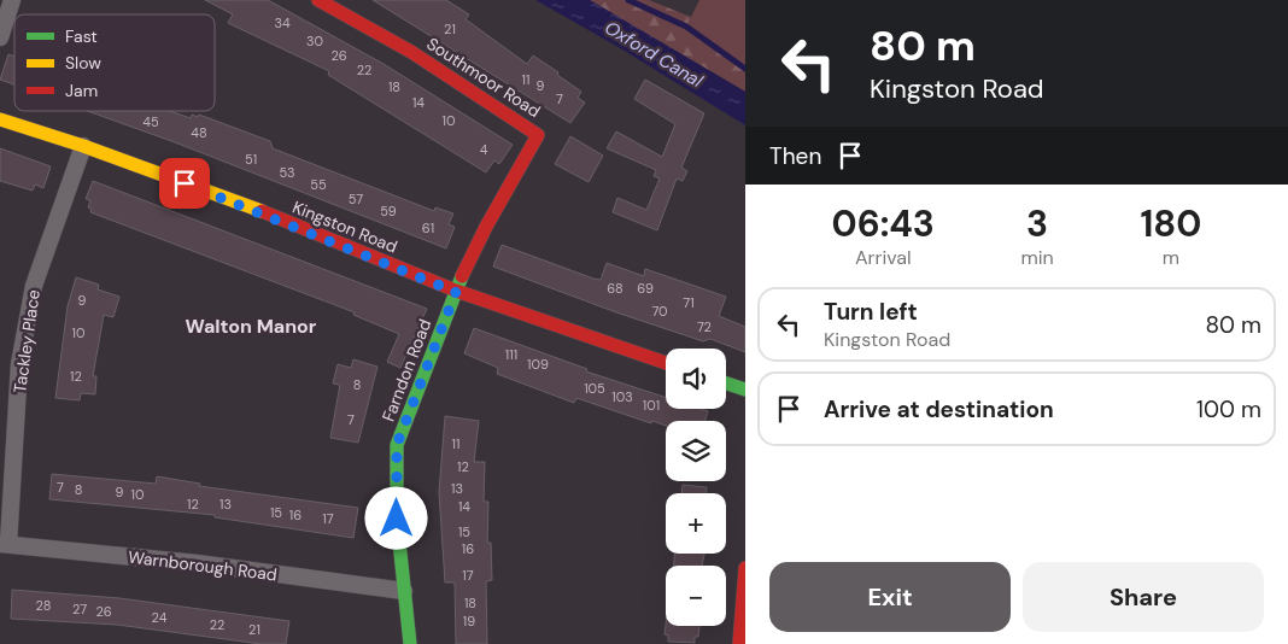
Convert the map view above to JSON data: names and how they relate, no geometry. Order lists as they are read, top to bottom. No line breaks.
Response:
{"streets":{"street":["Southmoor Road","Kingston Road","Tackley Place","Farndon Road","Warnborough Road"]},"crossings":[["Southmoor Road","Kingston Road"],["Southmoor Road","Farndon Road"],["Kingston Road","Tackley Place"],["Kingston Road","Farndon Road"],["Tackley Place","Warnborough Road"],["Farndon Road","Warnborough Road"]],"districts":["Walton Manor"],"water":["Oxford Canal"],"house_numbers":["34","21","30","26","22","11","9","18","7","14","10","45","48","4","51","53","55","57","59","61","68","69","9","71","70","72","10","111","109","12","8","105","103","101","7","11","12","7","13","8","9","10","12","13","14","15","16","17","15","16","17","18","28","27","26","24","19","22","21"],"legend":["Fast","Slow","Jam"],"page":{"turn":["80 m","Kingston Road"],"then":"Then","eta":["06:43","Arrival","3","min","180","m"],"list":[{"name":"Turn left","note":"Kingston Road","value":"80 m"},{"name":"Arrive at destination","value":"100 m"}],"map_buttons":["+","−"],"buttons":["Exit","Share"]}}
